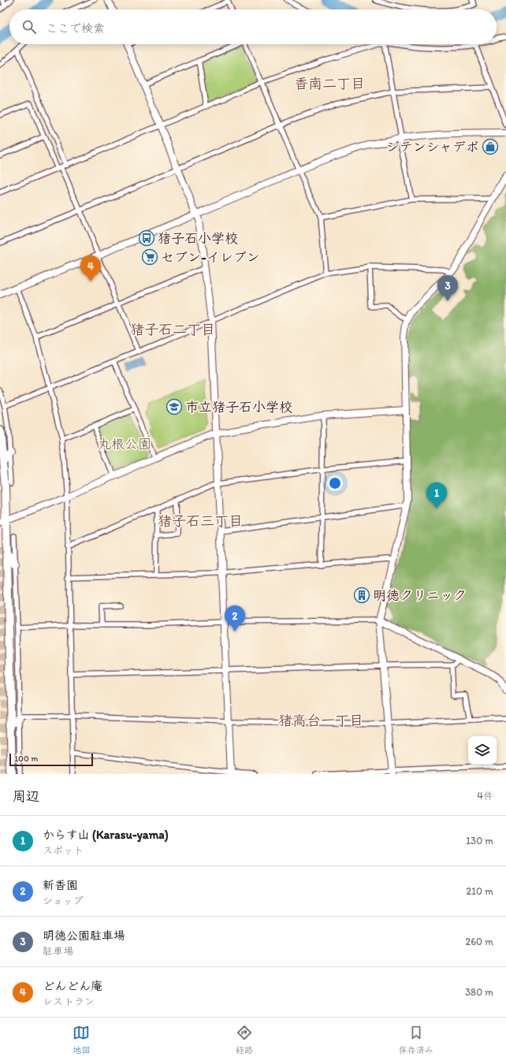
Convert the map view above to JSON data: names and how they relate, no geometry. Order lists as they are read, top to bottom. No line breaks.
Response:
{"districts":["香南二丁目","猪子石二丁目","猪子石三丁目","猪高台一丁目"],"parks":["丸根公園"],"places":{"shop":["ジテンシャデポ"],"bus stop":["猪子石小学校"],"supermarket":["セブン-イレブン"],"school or university":["市立猪子石小学校"],"building":["明徳クリニック"]},"scale_bar":"100 m","page":{"search":"ここで検索","pins":["4","3","1","2"],"scale":"100 m","heading":["周辺","4件"],"list":[{"mark":"1","name":"からす山 (Karasu-yama)","note":"スポット","value":"130 m"},{"mark":"2","name":"新香園","note":"ショップ","value":"210 m"},{"mark":"3","name":"明徳公園駐車場","note":"駐車場","value":"260 m"},{"mark":"4","name":"どんどん庵","note":"レストラン","value":"380 m"}],"nav":["地図","経路","保存済み"]}}
